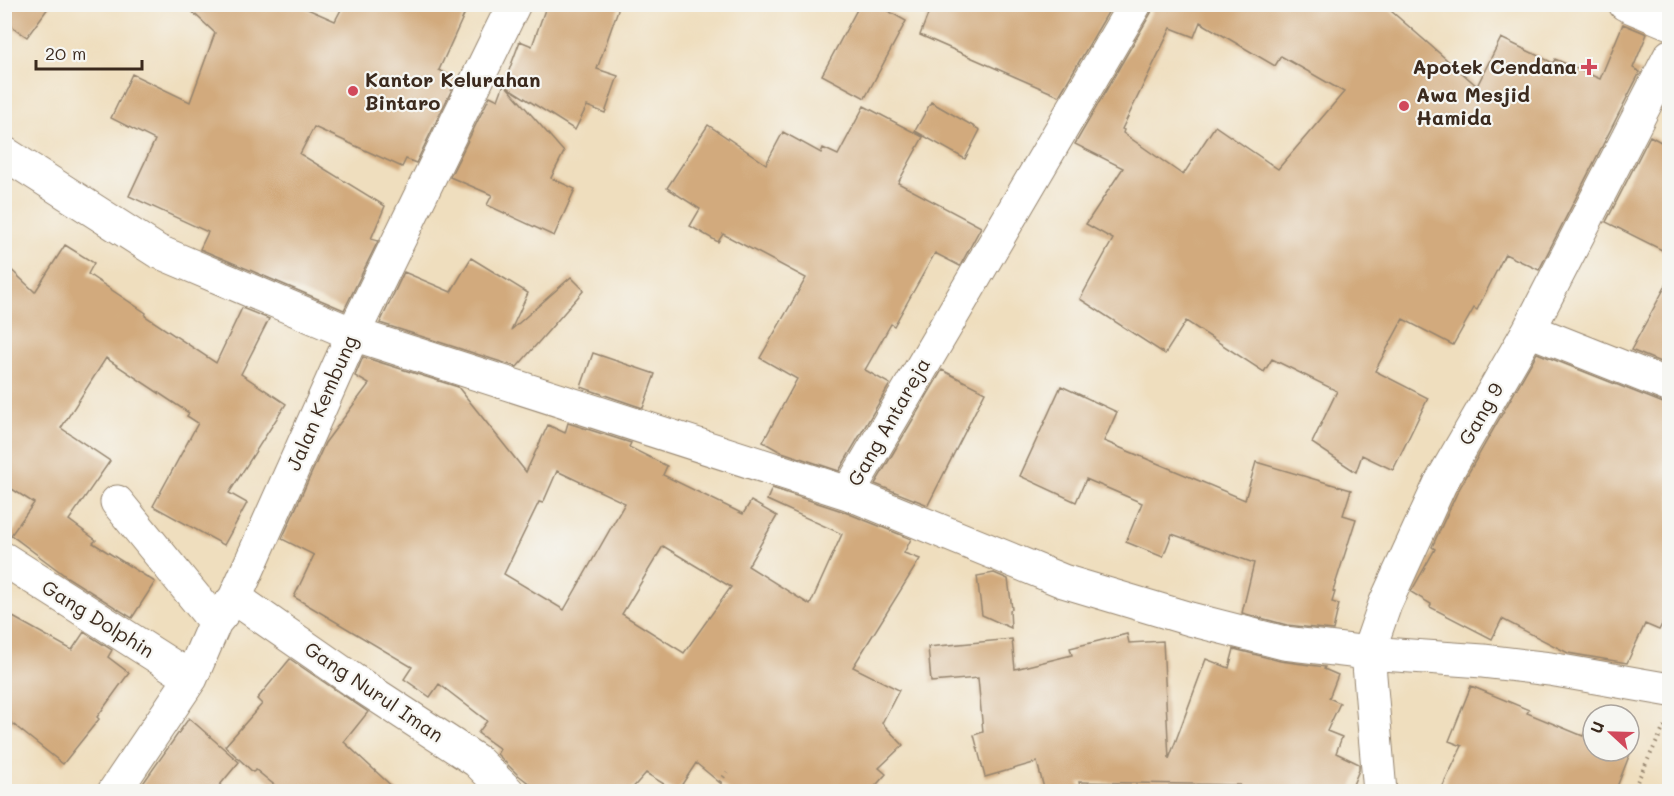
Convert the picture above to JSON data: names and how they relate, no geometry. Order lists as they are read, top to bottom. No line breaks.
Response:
{"streets":{"main road":["Jalan Kembung","Gang 9","Gang Antareja","Gang Dolphin","Gang Nurul Iman"]},"crossings":[["Jalan Kembung","Gang Dolphin"],["Jalan Kembung","Gang Nurul Iman"],["Gang 9","Gang Antareja"]],"places":{"health":["Apotek Cendana"],"other":["Kantor Kelurahan Bintaro","Awa Mesjid Hamida"]},"scale_bar":"20 m","north":"left"}
